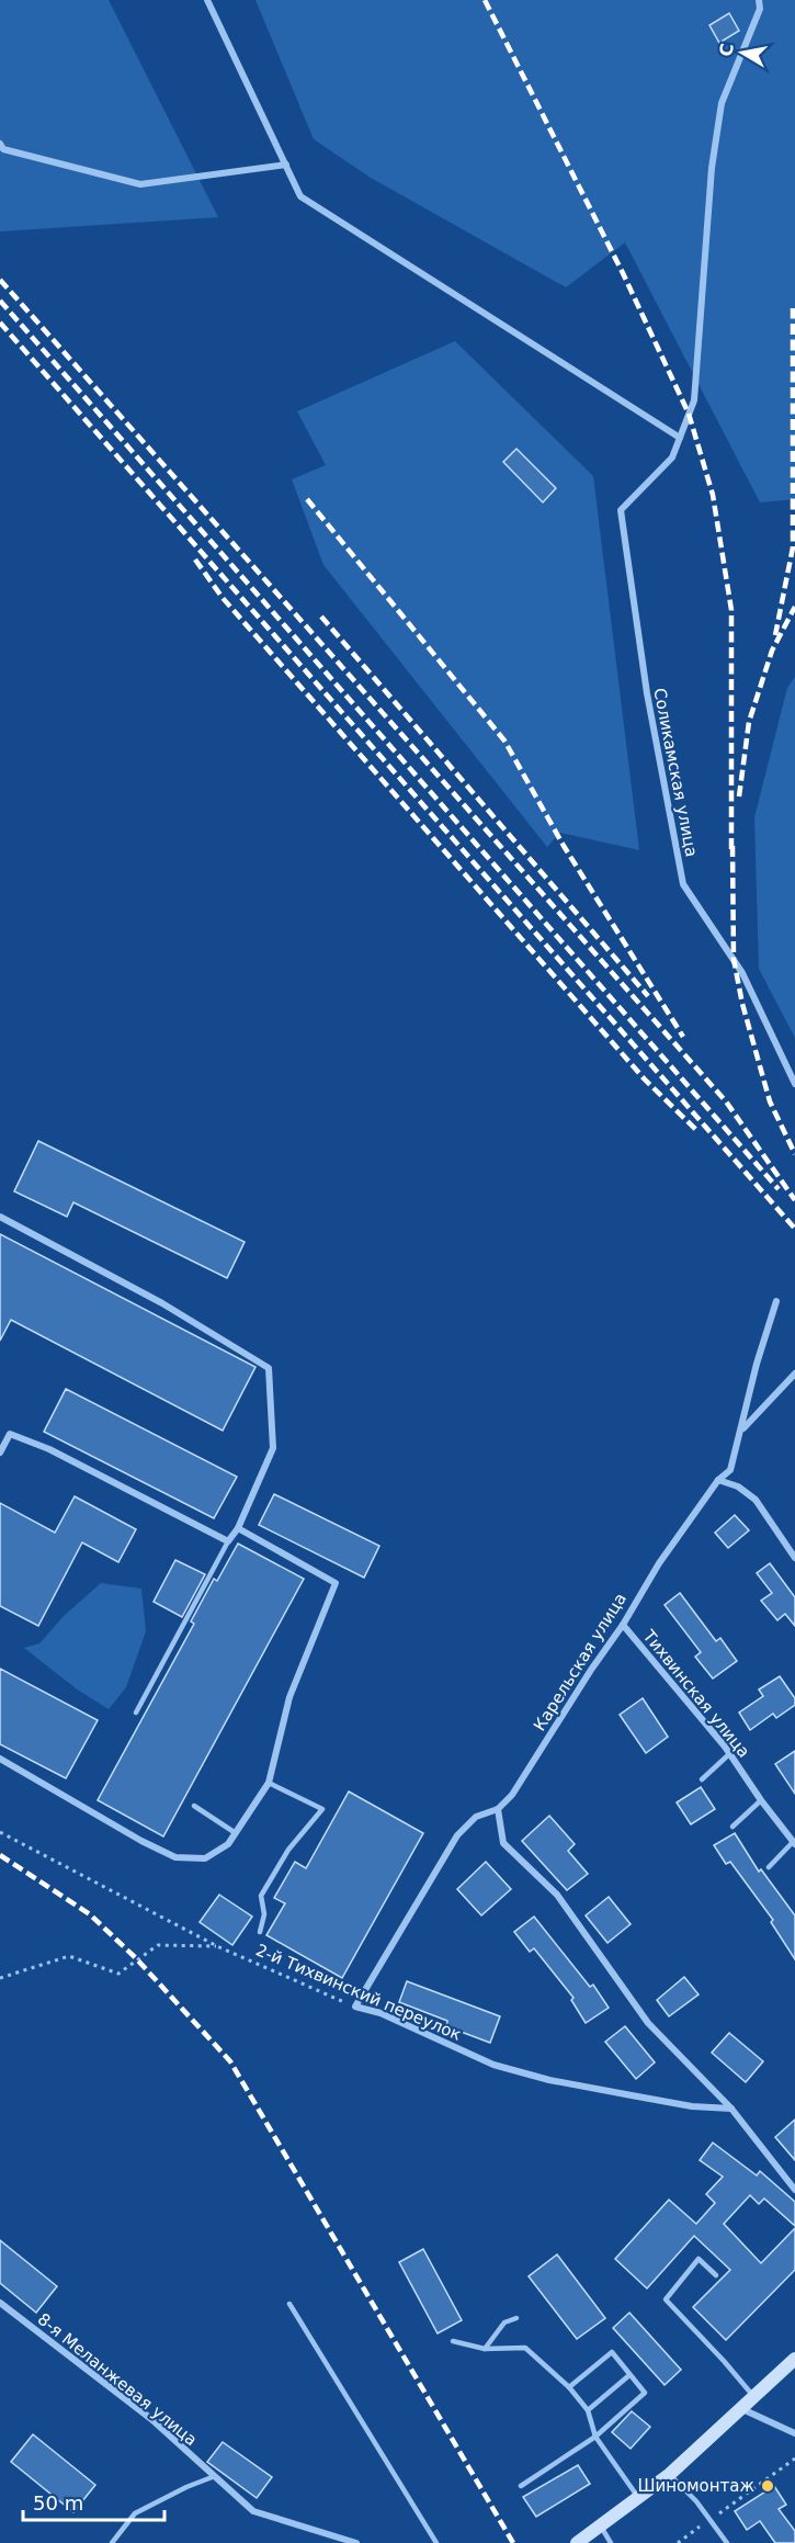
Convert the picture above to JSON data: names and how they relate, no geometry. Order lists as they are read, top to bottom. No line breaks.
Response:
{"streets":{"street":["Соликамская улица","Карельская улица","Тихвинская улица","2-й Тихвинский переулок","8-я Меланжевая улица"]},"crossings":[["Карельская улица","Тихвинская улица"],["Карельская улица","2-й Тихвинский переулок"]],"places":["Шиномонтаж"],"scale_bar":"50 m","north":"left"}
